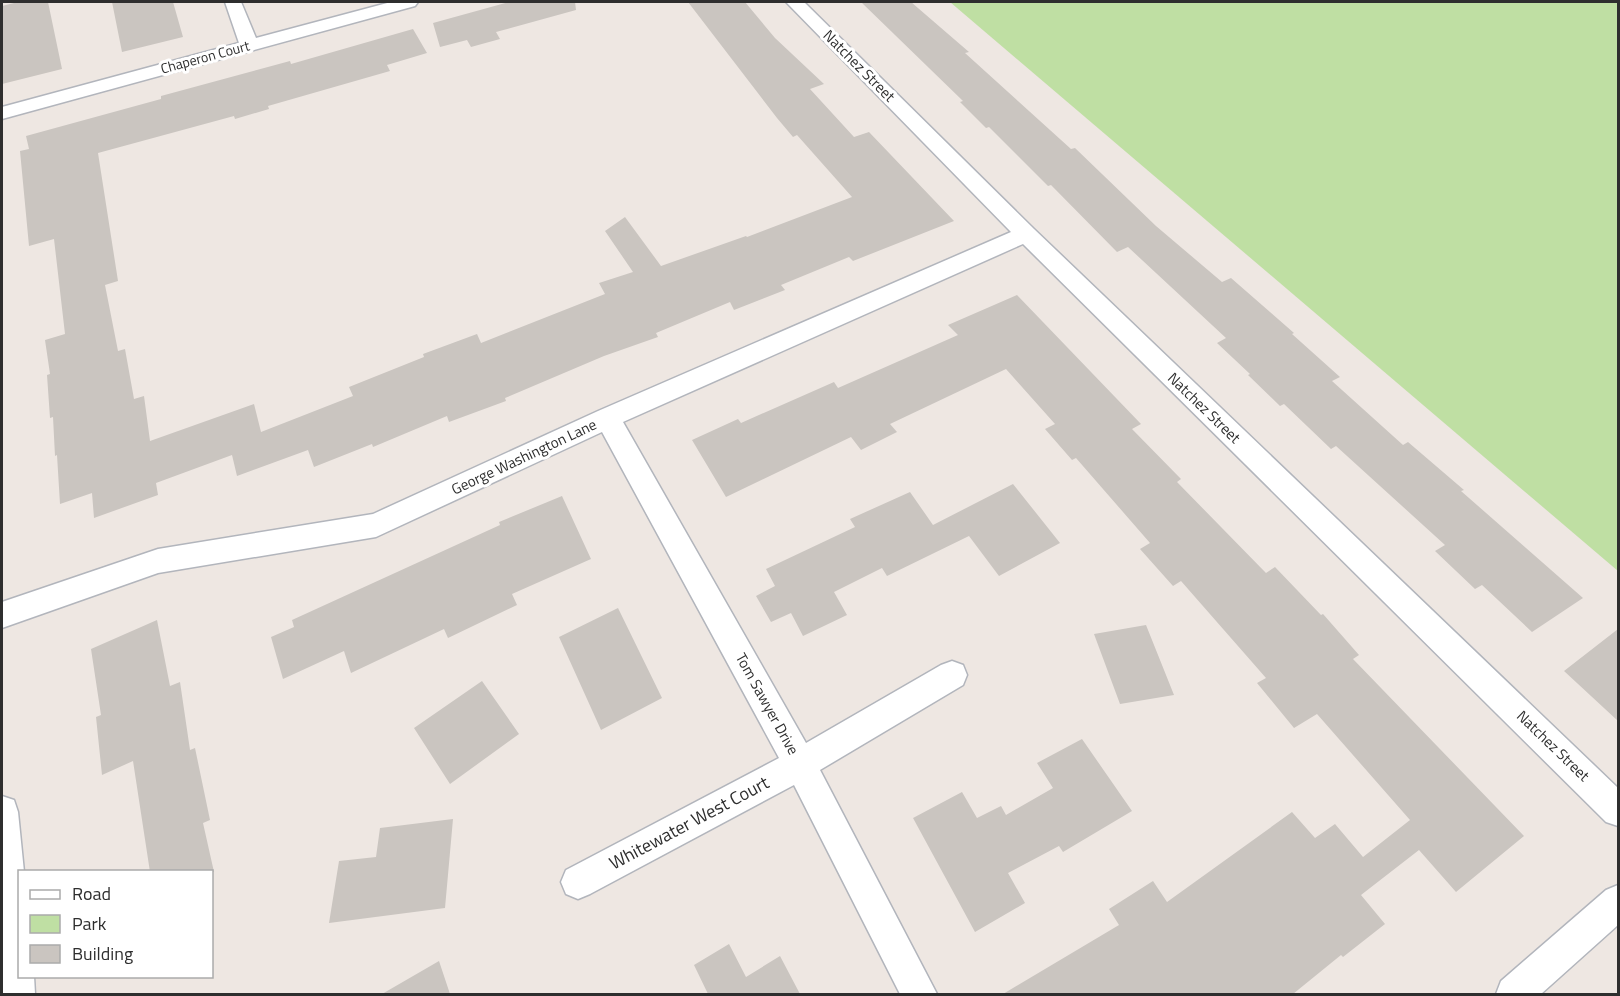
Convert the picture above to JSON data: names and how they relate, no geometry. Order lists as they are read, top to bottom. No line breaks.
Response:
{"streets":{"street":["Chaperon Court","Natchez Street","George Washington Lane","Tom Sawyer Drive","Whitewater West Court"]},"crossings":[["Natchez Street","George Washington Lane"],["George Washington Lane","Tom Sawyer Drive"],["Tom Sawyer Drive","Whitewater West Court"]],"legend":["Road","Park","Building"]}
